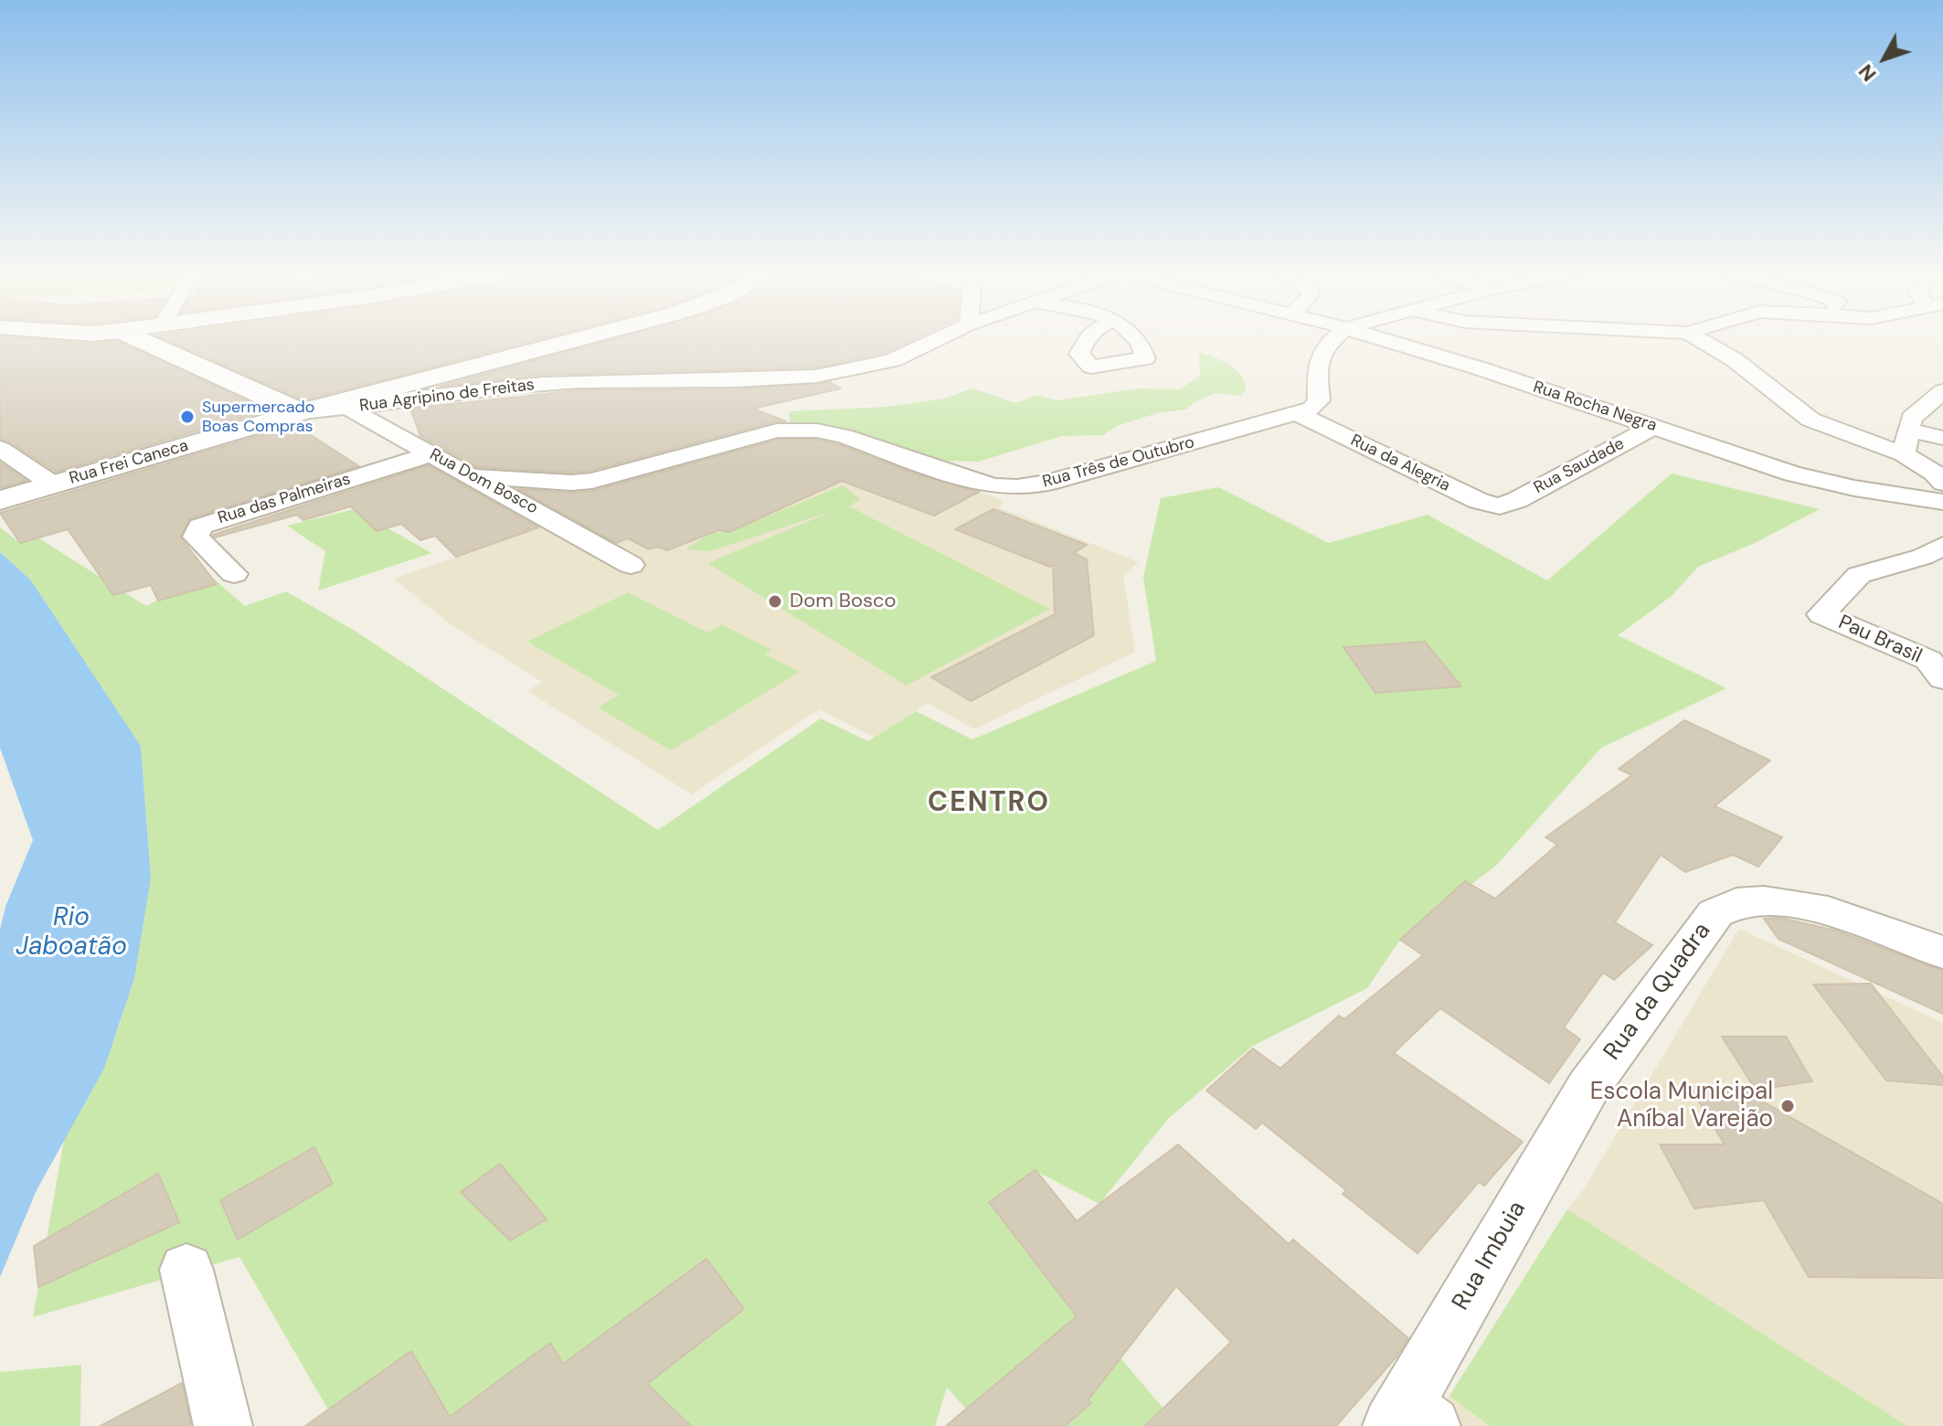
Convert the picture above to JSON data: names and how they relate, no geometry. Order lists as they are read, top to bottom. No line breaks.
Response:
{"streets":{"street":["Rua Agripino de Freitas","Rua Rocha Negra","Rua Frei Caneca","Rua Três de Outubro","Rua da Alegria","Rua Saudade","Rua Dom Bosco","Rua das Palmeiras","Pau Brasil","Rua da Quadra","Rua Imbuia"]},"crossings":[["Rua Agripino de Freitas","Rua Frei Caneca"],["Rua Agripino de Freitas","Rua Dom Bosco"],["Rua Rocha Negra","Rua Saudade"],["Rua Frei Caneca","Rua Dom Bosco"],["Rua Três de Outubro","Rua da Alegria"],["Rua Três de Outubro","Rua Dom Bosco"],["Rua da Alegria","Rua Saudade"],["Rua Dom Bosco","Rua das Palmeiras"],["Rua da Quadra","Rua Imbuia"]],"districts":["CENTRO"],"water":["Rio Jaboatão"],"places":["Supermercado Boas Compras","Dom Bosco","Escola Municipal Aníbal Varejão"],"north":"bottom left"}
